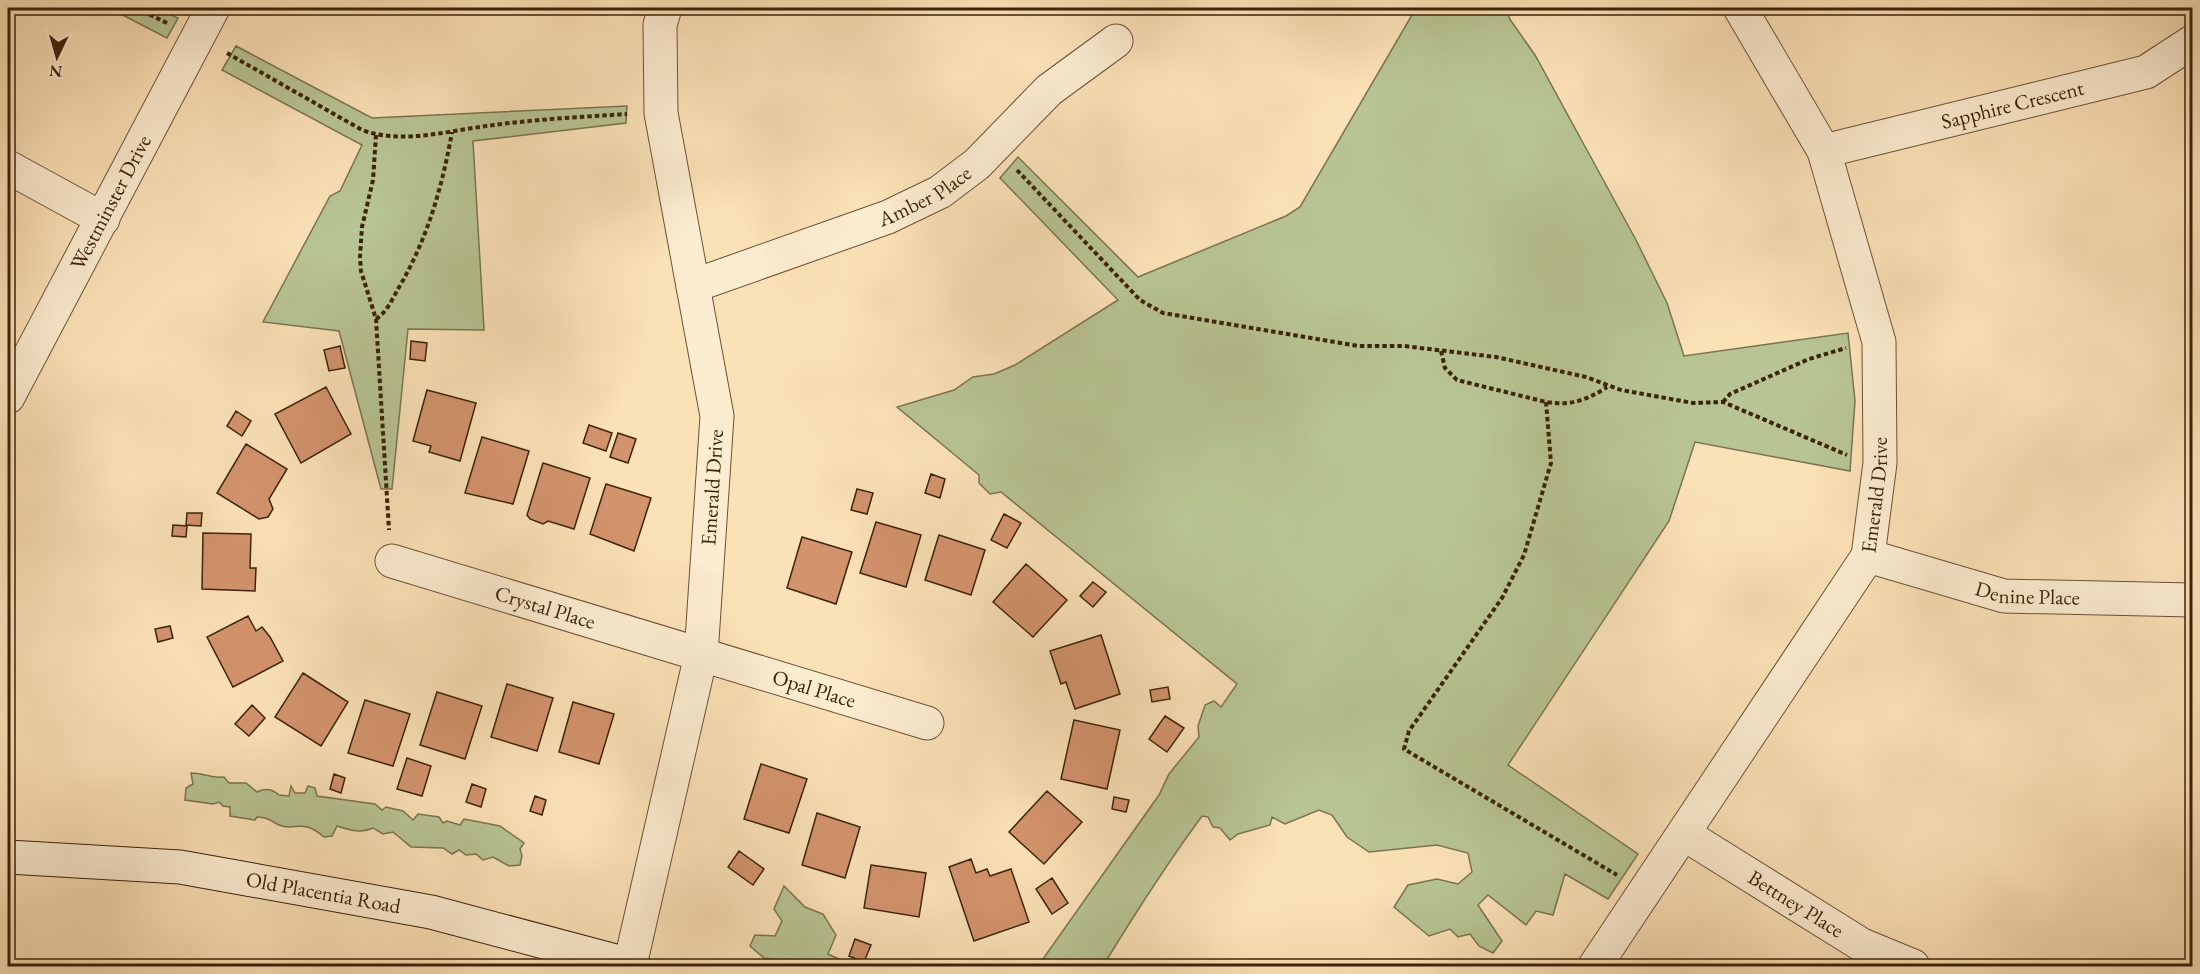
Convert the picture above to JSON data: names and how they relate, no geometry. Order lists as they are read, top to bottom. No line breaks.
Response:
{"streets":{"street":["Sapphire Crescent","Amber Place","Westminster Drive","Emerald Drive","Denine Place","Crystal Place","Opal Place","Old Placentia Road","Bettney Place"]},"crossings":[["Sapphire Crescent","Emerald Drive"],["Amber Place","Emerald Drive"],["Emerald Drive","Denine Place"],["Emerald Drive","Crystal Place"],["Emerald Drive","Opal Place"],["Emerald Drive","Old Placentia Road"],["Emerald Drive","Bettney Place"],["Crystal Place","Opal Place"]],"north":"bottom"}
